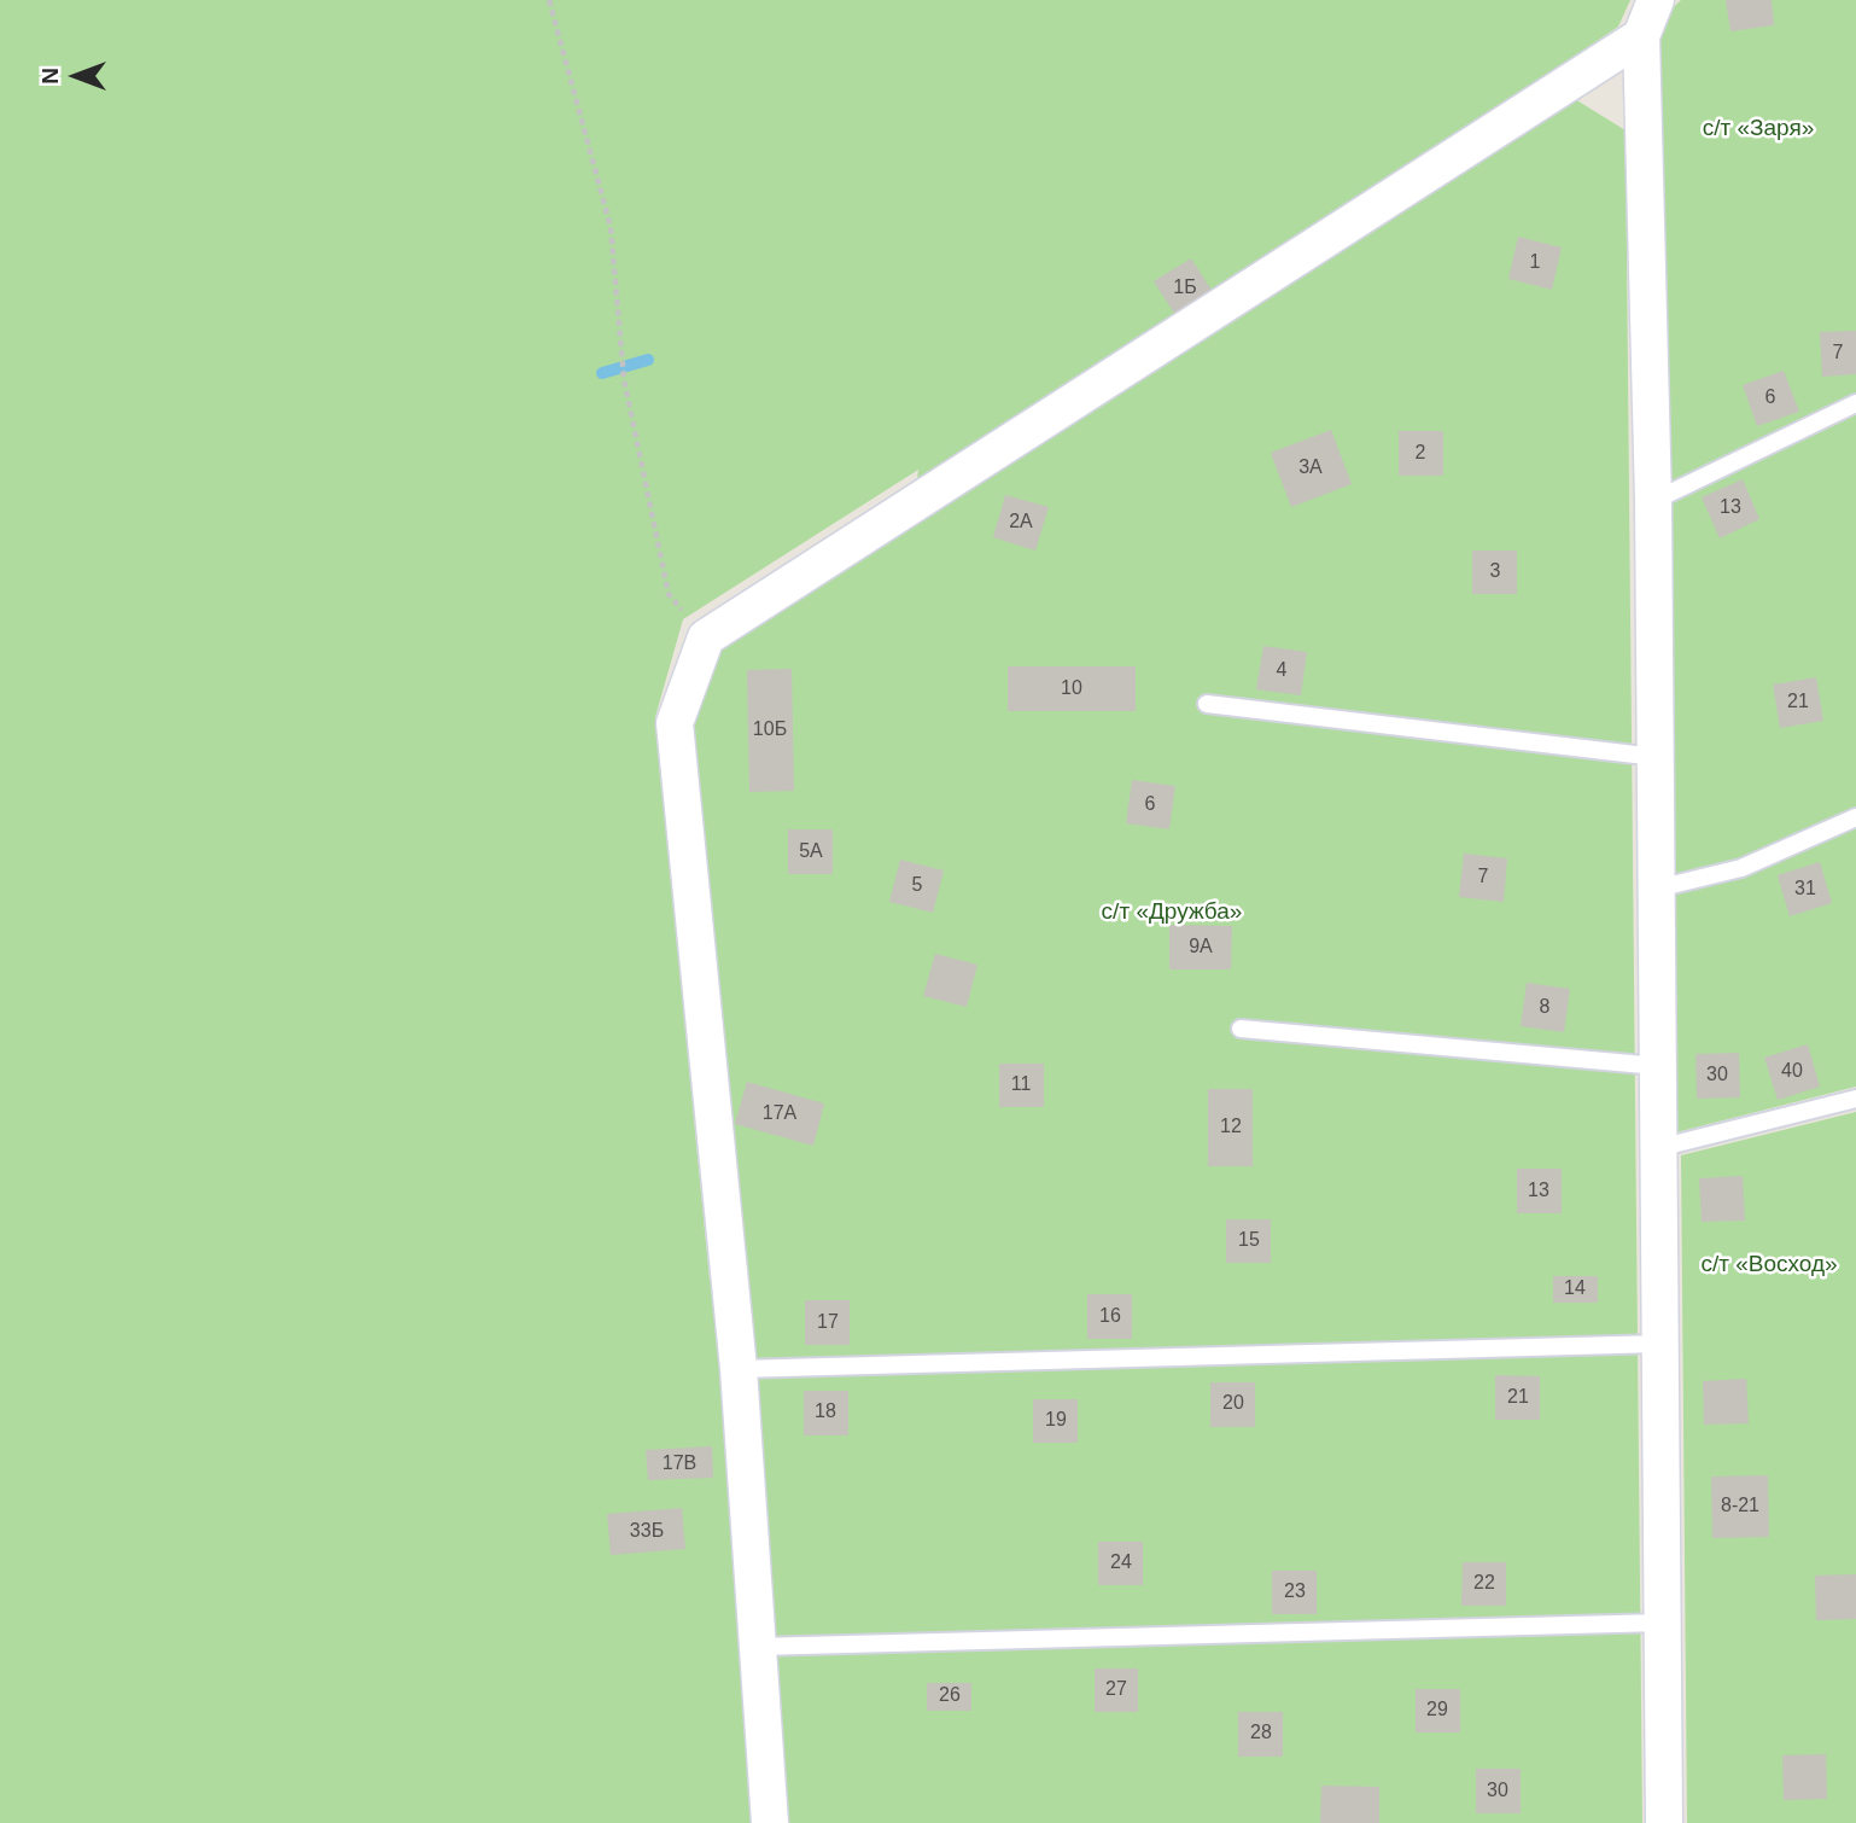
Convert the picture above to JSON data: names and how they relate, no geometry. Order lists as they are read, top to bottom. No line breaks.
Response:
{"parks":["с/т «Заря»","с/т «Дружба»","с/т «Восход»"],"house_numbers":["1","1Б","7","6","2","3А","13","2А","3","4","10","21","10Б","6","5А","7","5","31","9А","8","40","30","11","17А","12","13","15","14","16","17","21","20","18","19","17В","8-21","33Б","24","22","23","27","26","29","28","30"],"north":"left"}
